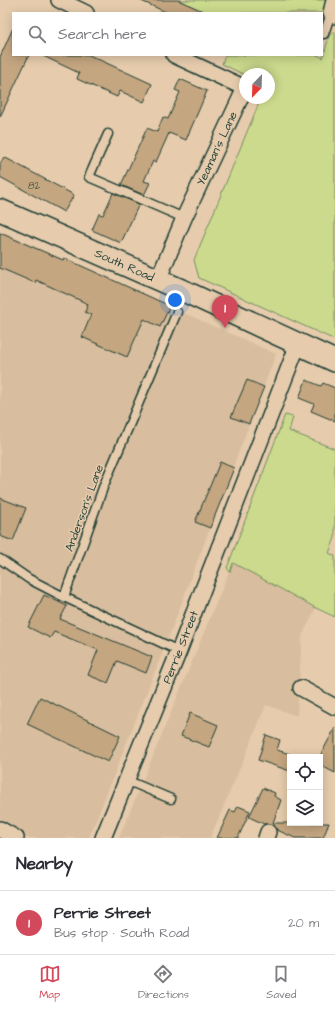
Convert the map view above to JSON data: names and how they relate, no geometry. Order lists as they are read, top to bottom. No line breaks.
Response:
{"streets":{"street":["Yeaman's Lane","South Road","Perrie Street"],"lane":["Anderson's Lane"]},"crossings":[["Yeaman's Lane","South Road"],["South Road","Perrie Street"]],"house_numbers":["82"],"north":"bottom left","page":{"search":"Search here","pins":"1","heading":"Nearby","list":[{"mark":"1","name":"Perrie Street","note":"Bus stop · South Road","value":"20 m"}],"nav":["Map","Directions","Saved"]}}
